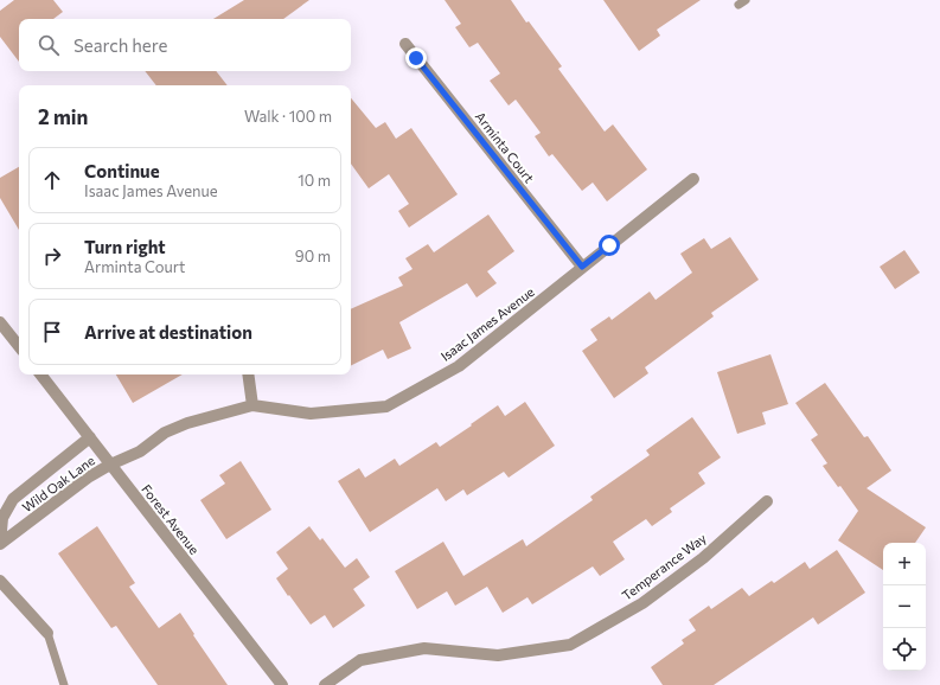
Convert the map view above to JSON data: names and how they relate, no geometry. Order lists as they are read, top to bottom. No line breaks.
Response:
{"streets":{"street":["Arminta Court","Isaac James Avenue","Wild Oak Lane","Forest Avenue","Temperance Way"]},"crossings":[["Arminta Court","Isaac James Avenue"],["Isaac James Avenue","Wild Oak Lane"],["Isaac James Avenue","Forest Avenue"],["Wild Oak Lane","Forest Avenue"]],"page":{"search":"Search here","heading":["2 min","Walk · 100 m"],"list":[["Continue","Isaac James Avenue","10 m"],["Turn right","Arminta Court","90 m"],"Arrive at destination"],"map_buttons":["+","−"]}}
